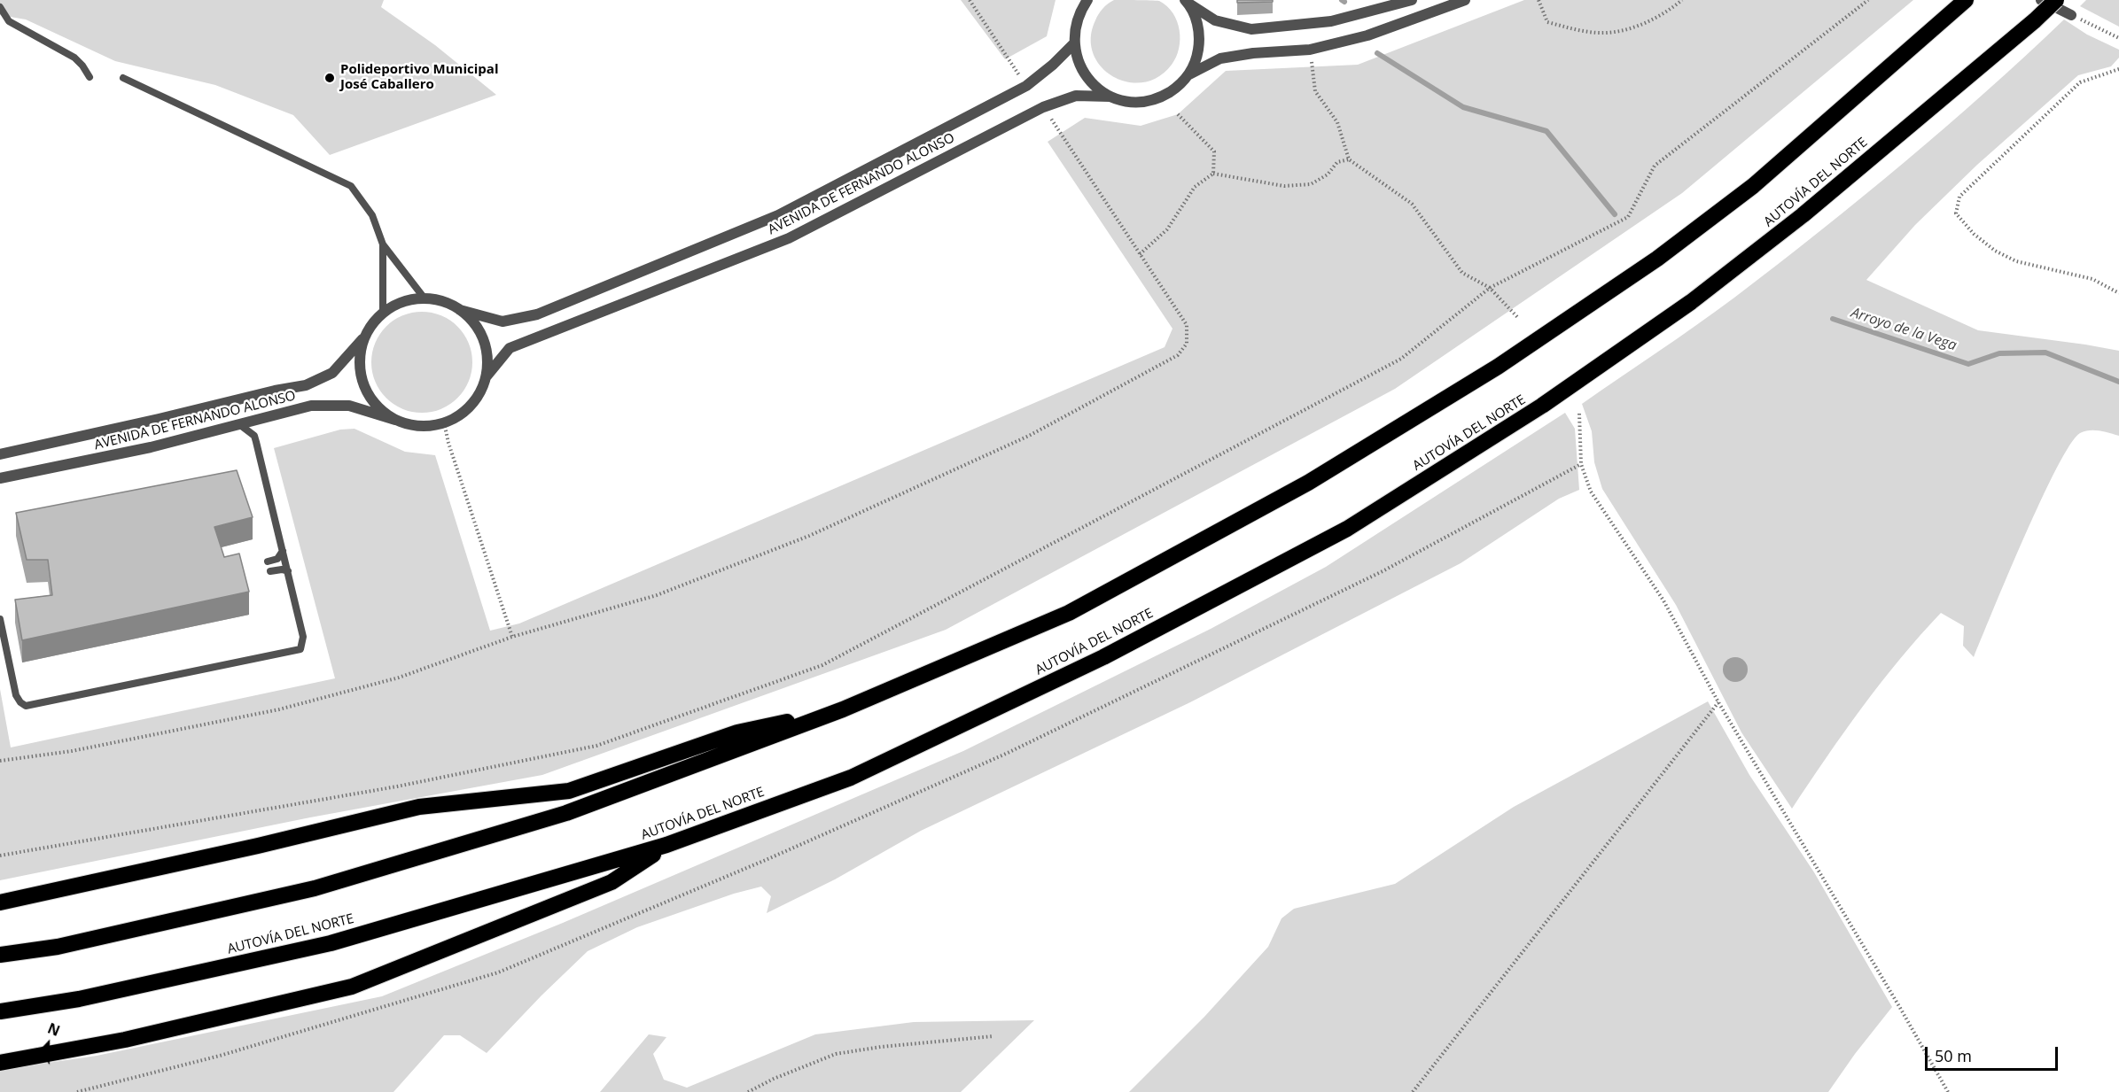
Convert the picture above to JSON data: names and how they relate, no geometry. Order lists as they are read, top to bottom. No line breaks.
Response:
{"streets":{"highway":["AUTOVÍA DEL NORTE"],"street":["AVENIDA DE FERNANDO ALONSO"]},"water":["Arroyo de la Vega"],"places":["Polideportivo Municipal José Caballero"],"scale_bar":"50 m","north":"top"}
